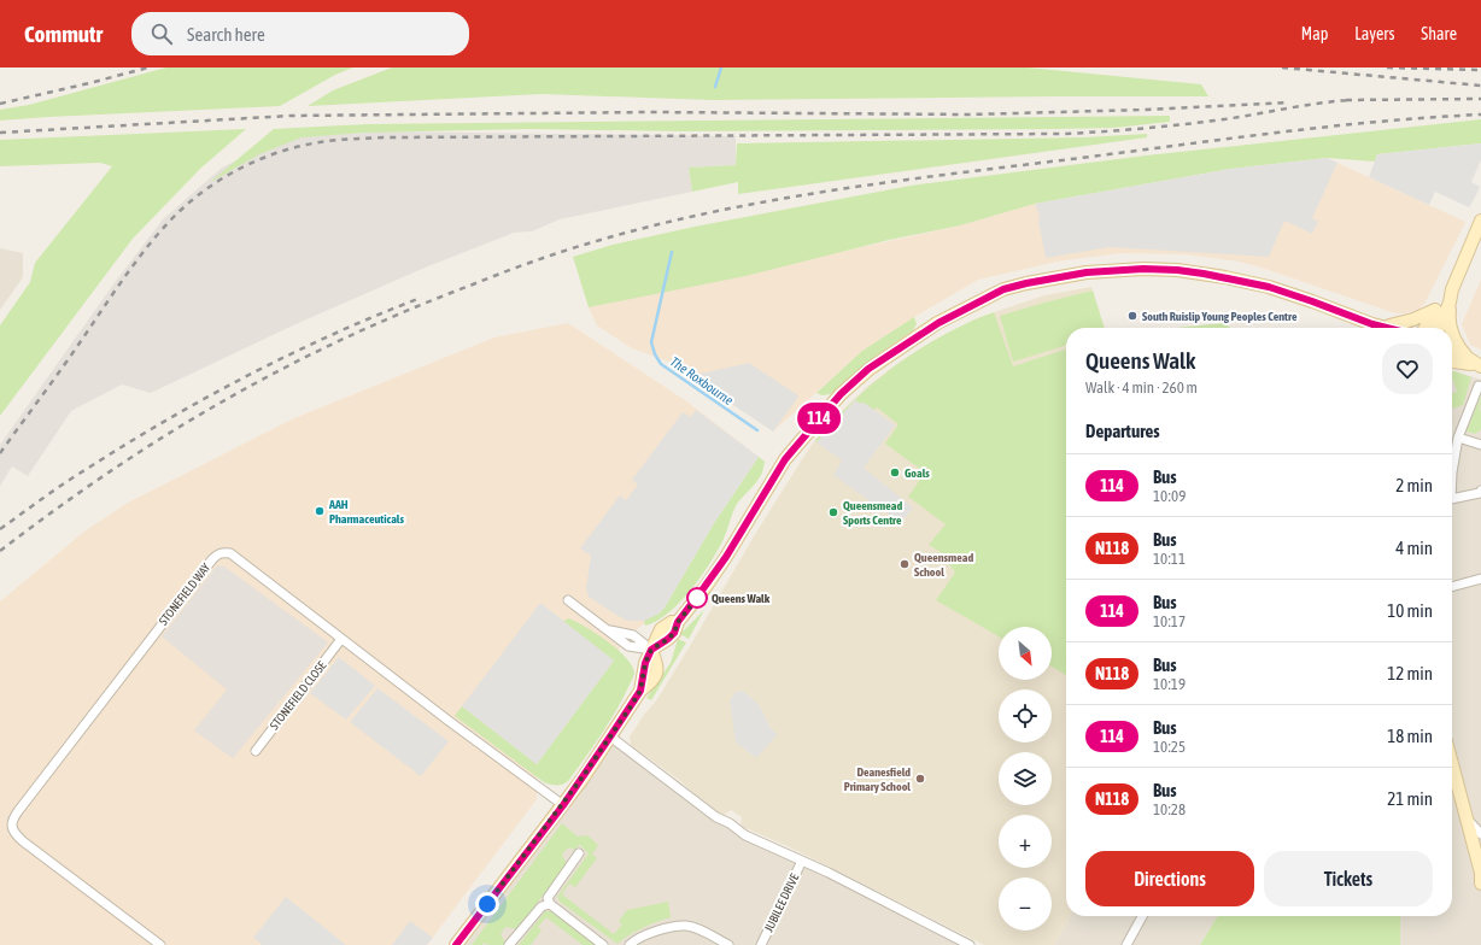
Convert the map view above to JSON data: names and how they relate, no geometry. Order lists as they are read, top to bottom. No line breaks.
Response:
{"streets":{"street":["STONEFIELD WAY","STONEFIELD CLOSE","JUBILEE DRIVE"]},"crossings":[["STONEFIELD WAY","STONEFIELD CLOSE"]],"water":["The Roxbourne"],"places":["South Ruislip Young Peoples Centre","Goals","AAH Pharmaceuticals","Queensmead Sports Centre","Queensmead School","Queens Walk","Deanesfield Primary School"],"lines":["bus line 114"],"north":"bottom right","page":{"header":"Commutr","search":"Search here","nav":["Map","Layers","Share"],"on_map":"114","heading":[["Queens Walk","Walk · 4 min · 260 m"],"Departures"],"list":[{"mark":"114","name":"Bus","note":"10:09","value":"2 min"},{"mark":"N118","name":"Bus","note":"10:11","value":"4 min"},{"mark":"114","name":"Bus","note":"10:17","value":"10 min"},{"mark":"N118","name":"Bus","note":"10:19","value":"12 min"},{"mark":"114","name":"Bus","note":"10:25","value":"18 min"},{"mark":"N118","name":"Bus","note":"10:28","value":"21 min"}],"map_buttons":["+","−"],"buttons":["Directions","Tickets"]}}
